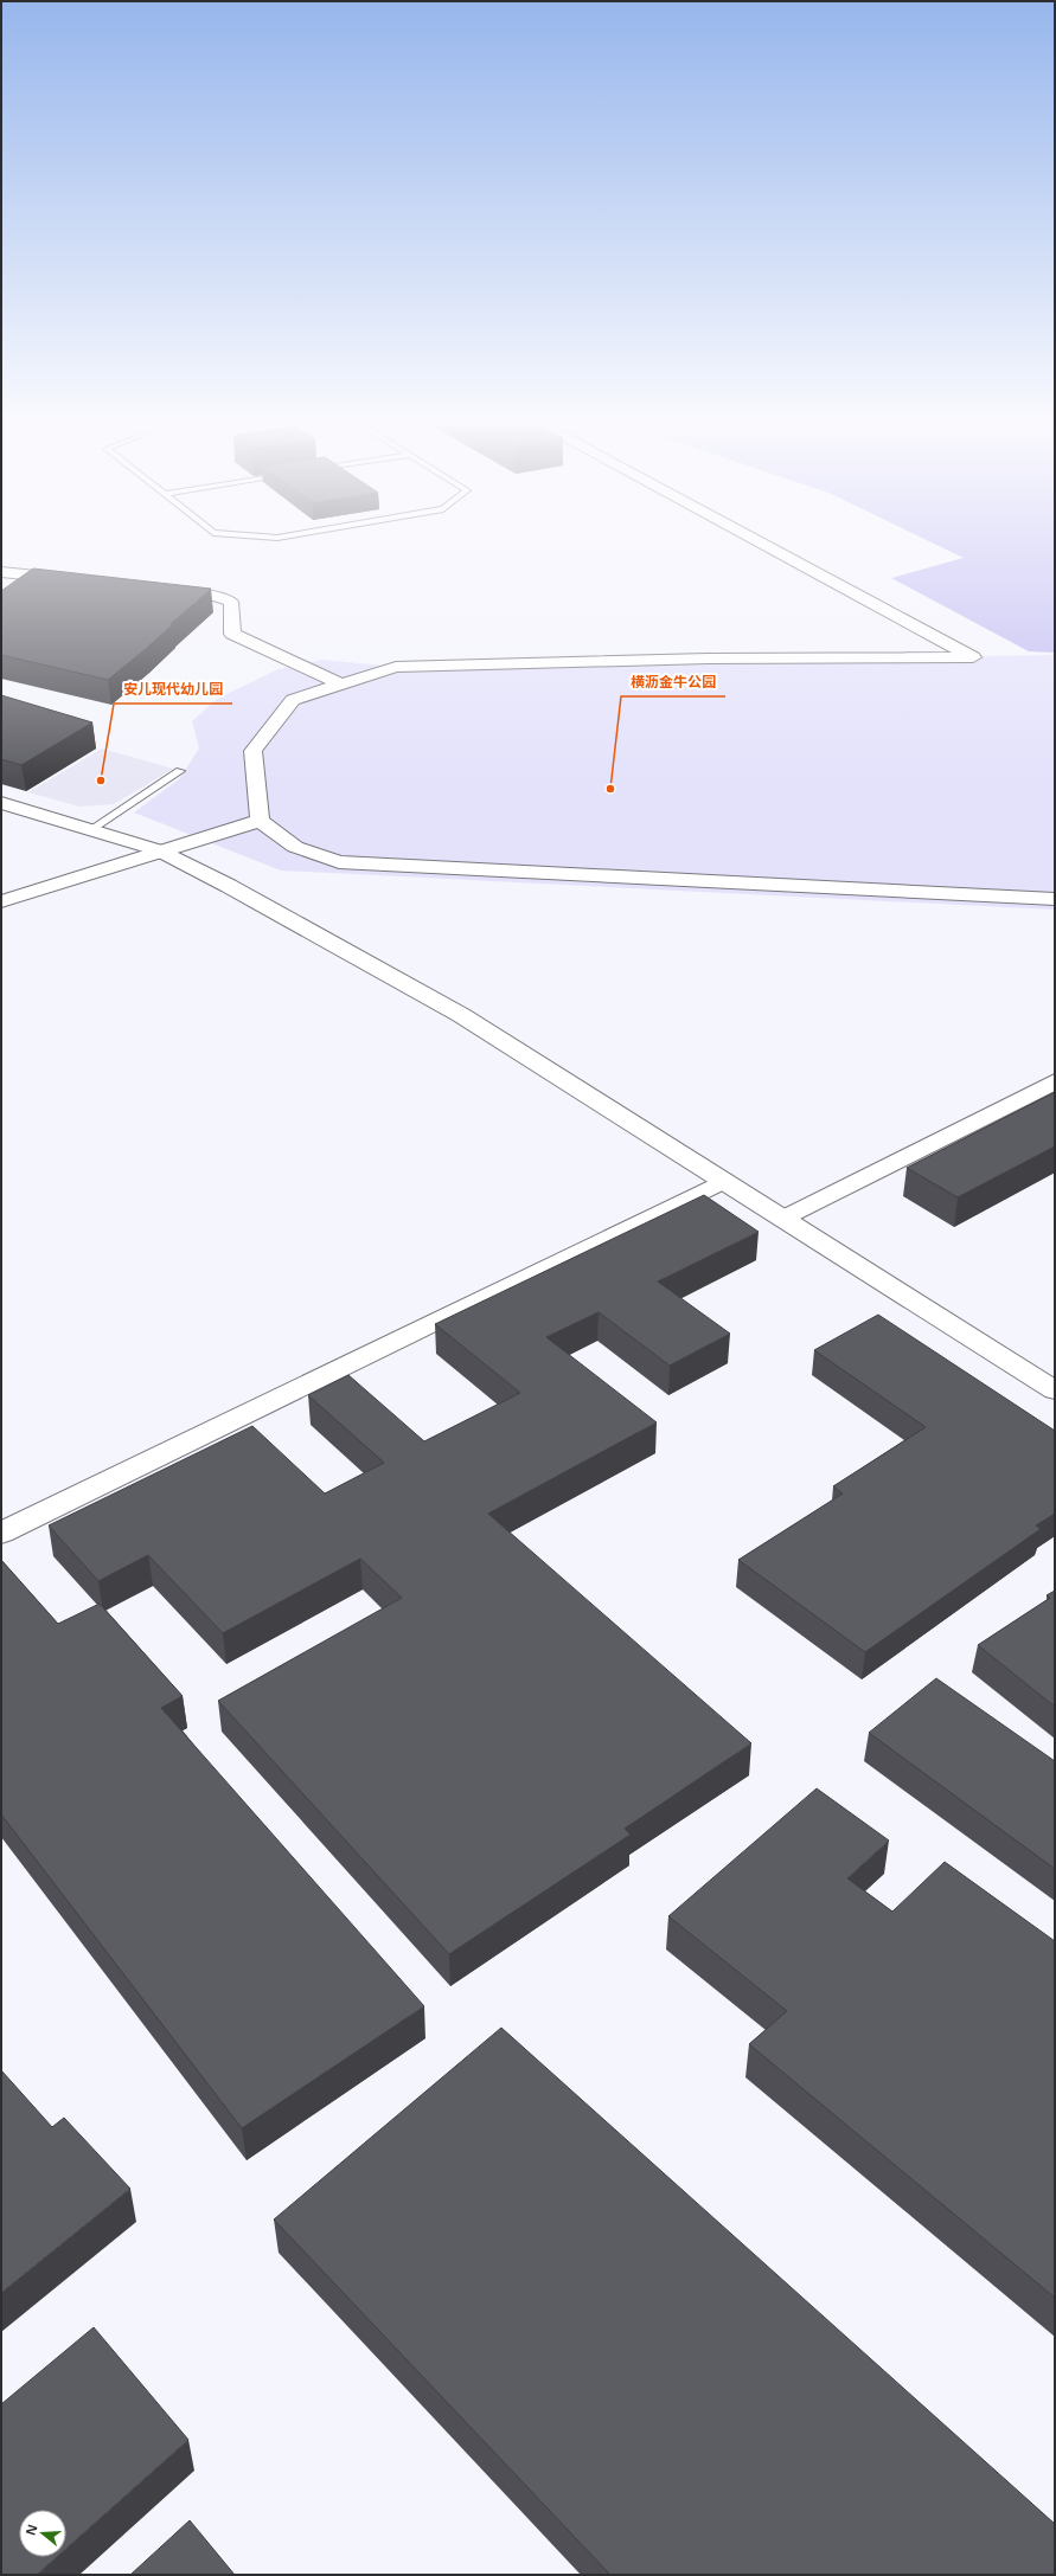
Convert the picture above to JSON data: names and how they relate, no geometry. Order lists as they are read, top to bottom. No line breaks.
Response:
{"places":["安儿现代幼儿园","横沥金牛公园"],"north":"left"}
